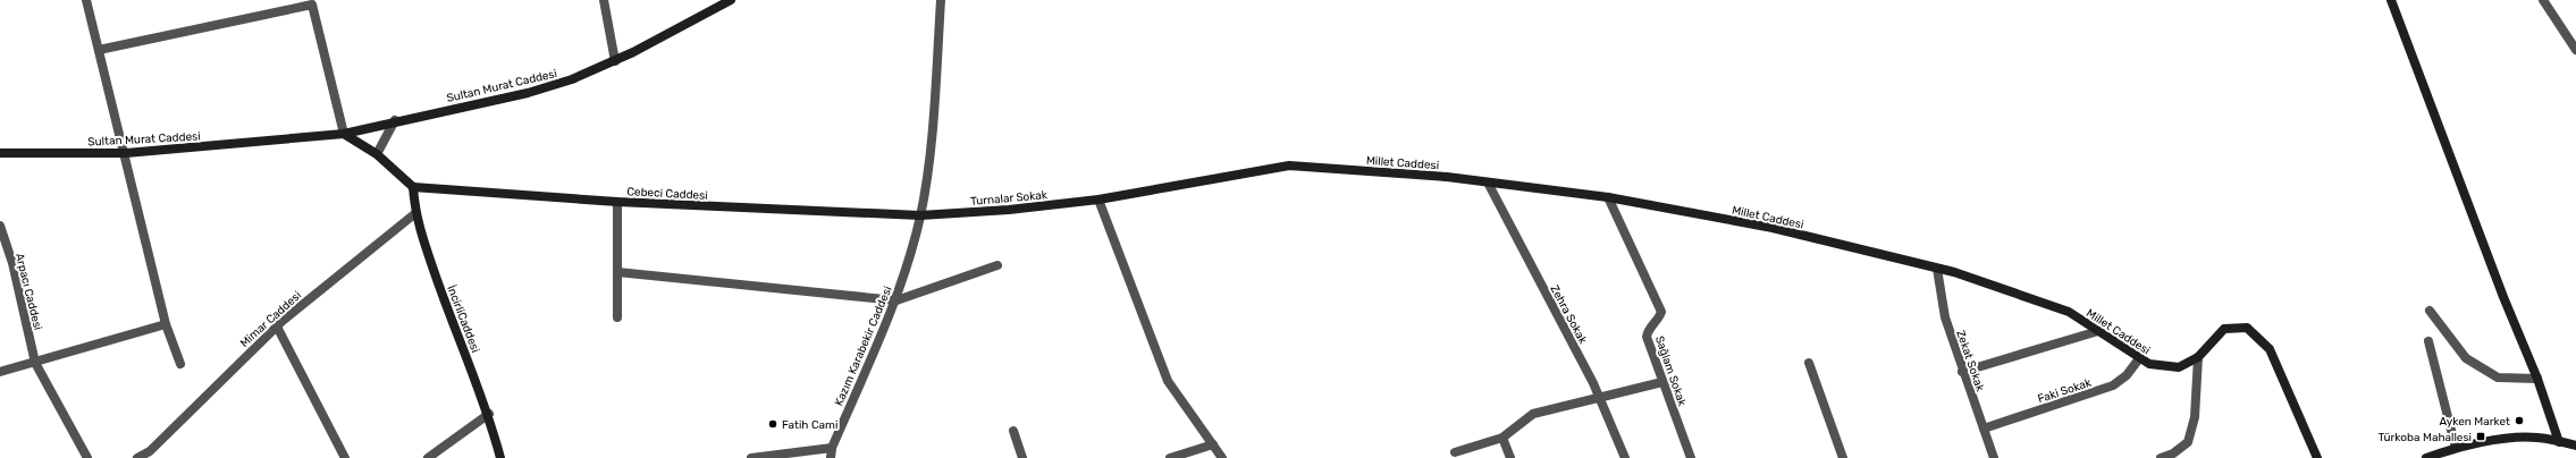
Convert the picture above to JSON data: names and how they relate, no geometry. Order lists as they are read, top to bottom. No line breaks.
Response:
{"streets":{"street":["Sultan Murat Caddesi","Millet Caddesi","Cebeci Caddesi","Turnalar Sokak","Arpacı Caddesi","Zehra Sokak","Mimar Caddesi","İncirliCaddesi","Kazım Karabekir Caddesi","Zekat Sokak","Sağlam Sokak","Faki Sokak"]},"crossings":[["Millet Caddesi","Turnalar Sokak"],["Millet Caddesi","Zehra Sokak"],["Millet Caddesi","Zekat Sokak"],["Millet Caddesi","Sağlam Sokak"],["Millet Caddesi","Faki Sokak"],["Cebeci Caddesi","Turnalar Sokak"],["Cebeci Caddesi","İncirliCaddesi"],["Cebeci Caddesi","Kazım Karabekir Caddesi"],["Turnalar Sokak","Kazım Karabekir Caddesi"],["Mimar Caddesi","İncirliCaddesi"],["Zekat Sokak","Faki Sokak"]],"places":{"other":["Ayken Market","Fatih Cami"],"transit":["Türkoba Mahallesi"]}}
